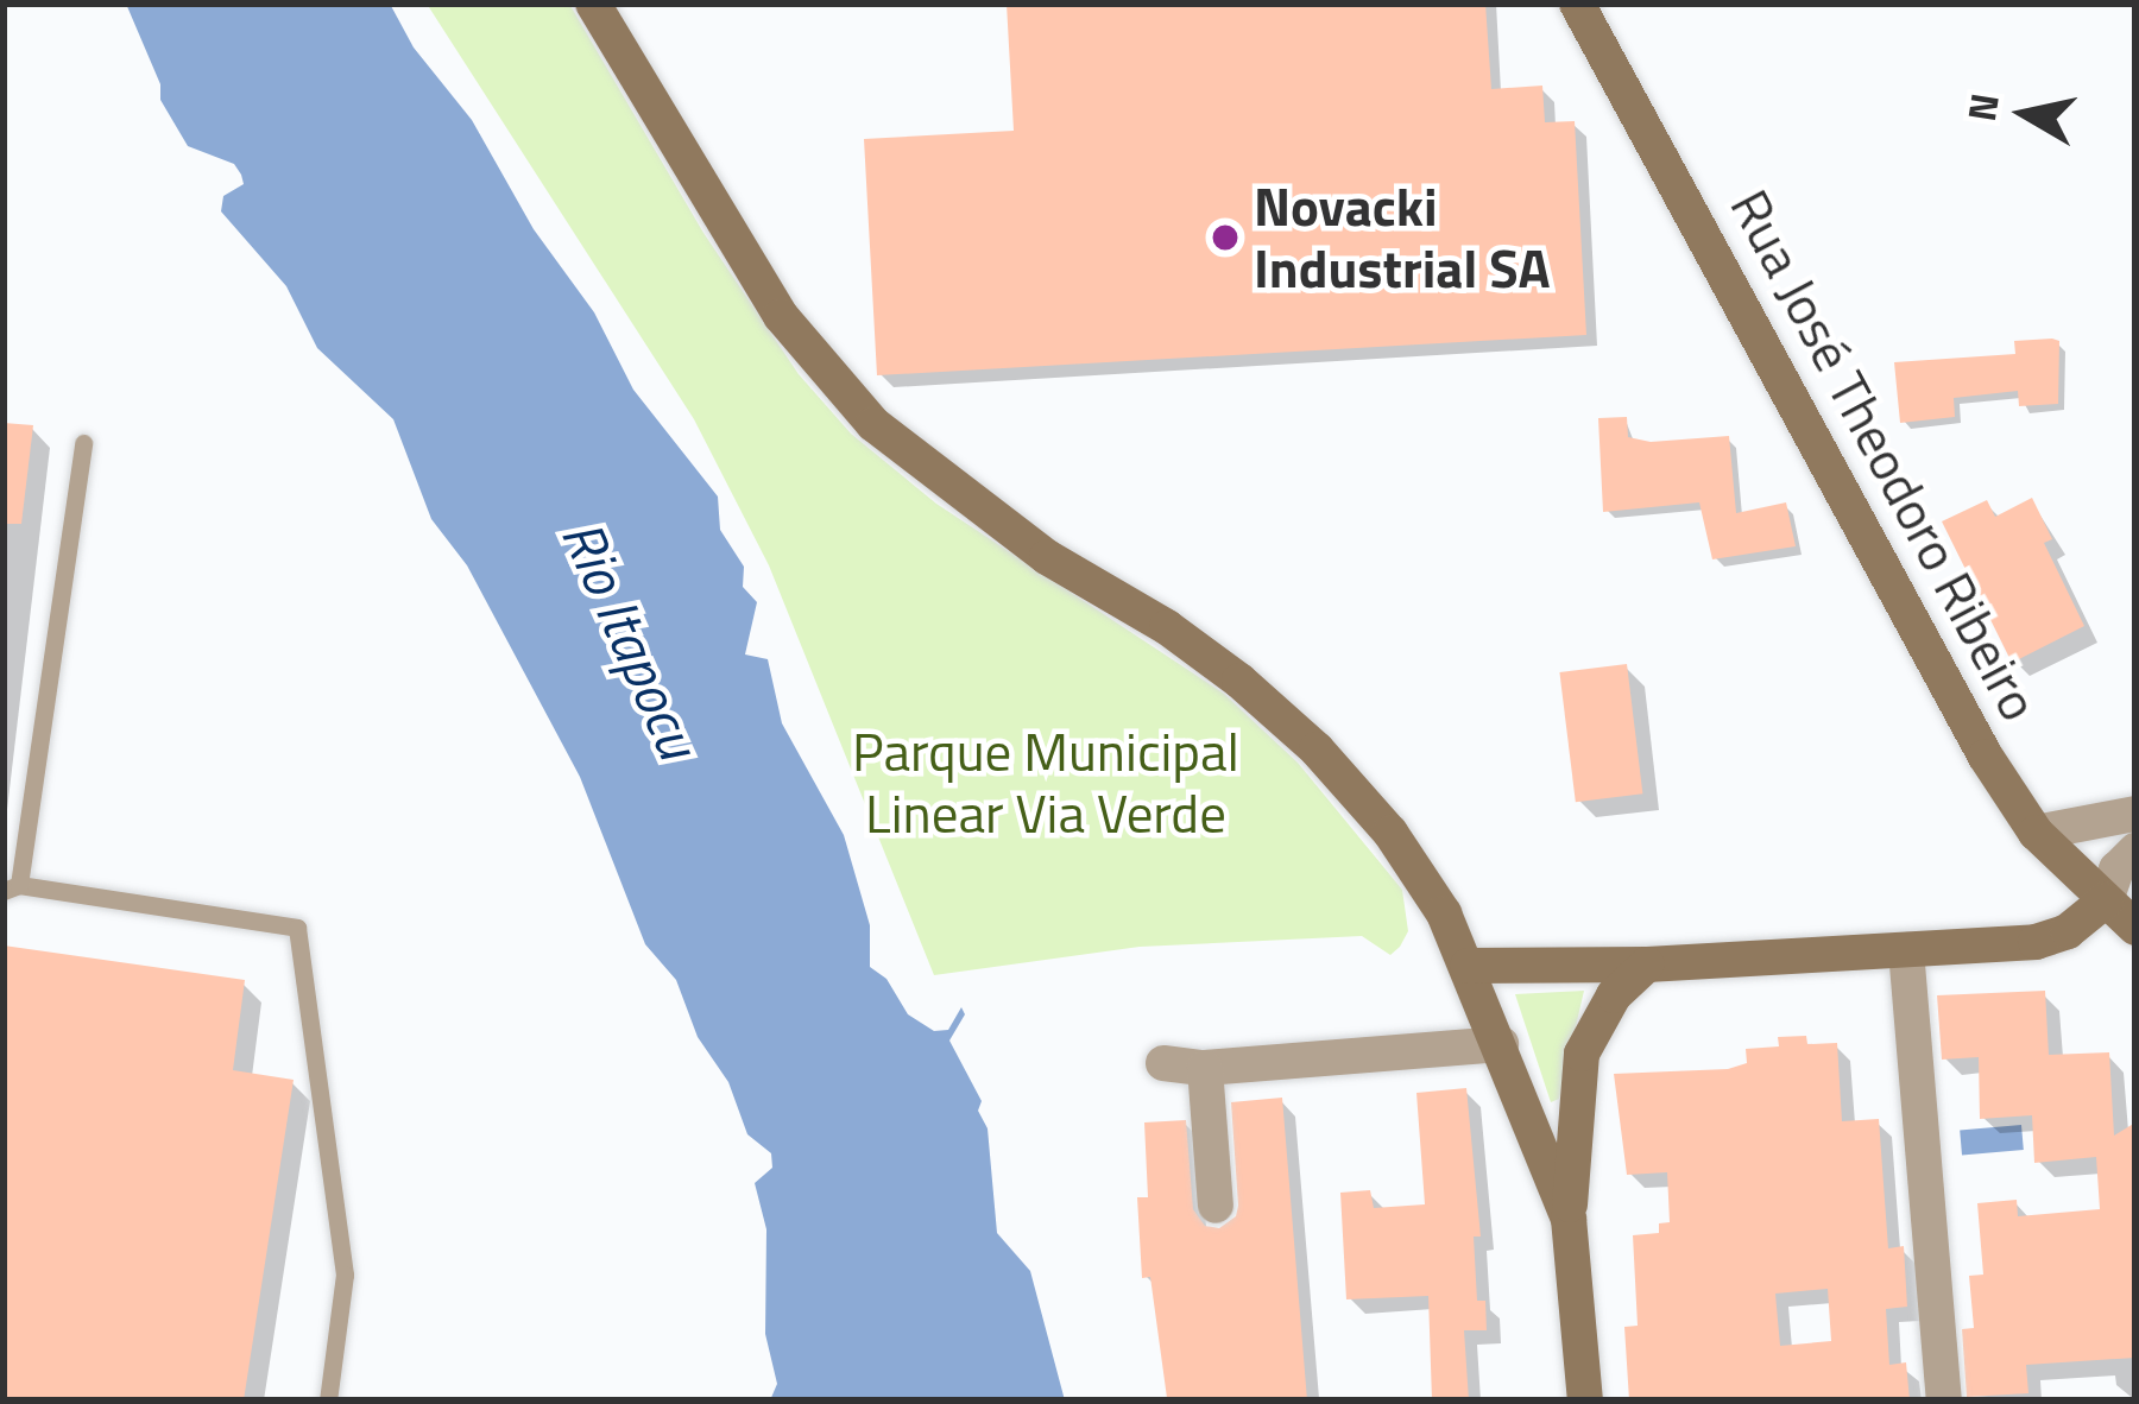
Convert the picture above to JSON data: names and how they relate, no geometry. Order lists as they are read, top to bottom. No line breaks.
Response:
{"streets":{"main road":["Rua José Theodoro Ribeiro"]},"water":["Rio Itapocu"],"parks":["Parque Municipal Linear Via Verde"],"places":["Novacki Industrial SA"],"north":"left"}
